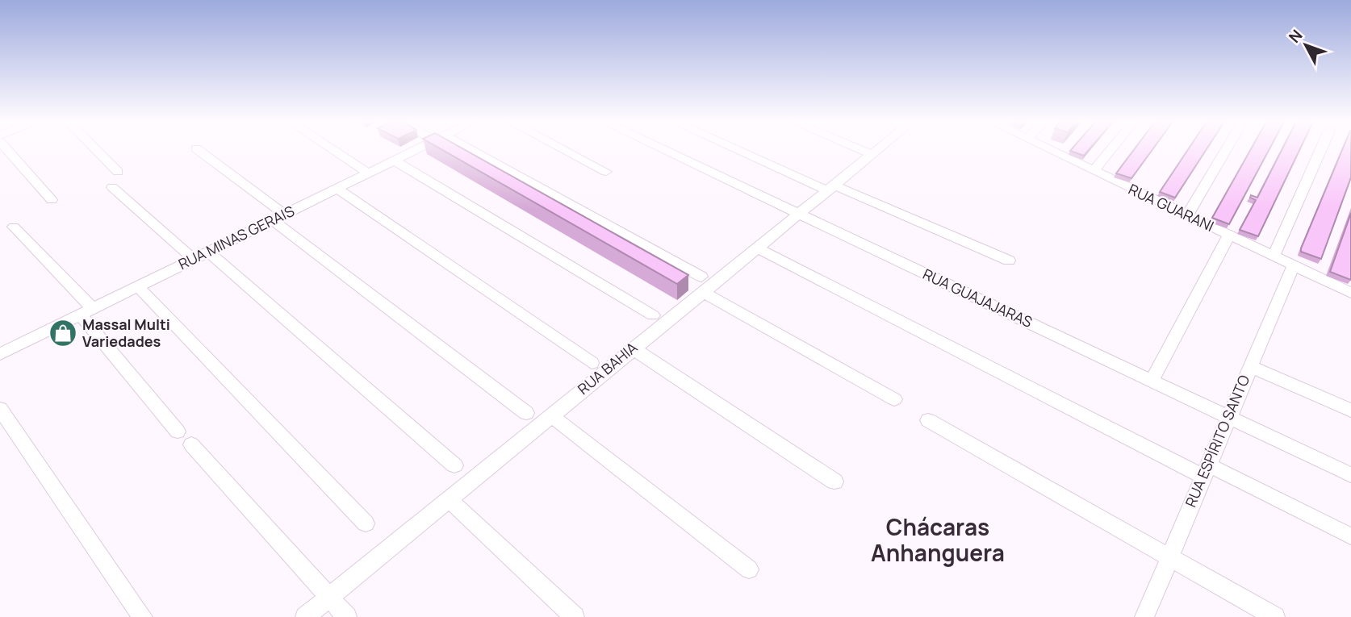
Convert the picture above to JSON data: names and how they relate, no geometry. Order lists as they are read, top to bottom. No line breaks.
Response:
{"streets":{"street":["RUA GUARANI","RUA MINAS GERAIS","RUA GUAJAJARAS","RUA BAHIA","RUA ESPÍRITO SANTO"]},"crossings":[["RUA GUARANI","RUA ESPÍRITO SANTO"],["RUA GUAJAJARAS","RUA BAHIA"],["RUA GUAJAJARAS","RUA ESPÍRITO SANTO"]],"districts":["Chácaras Anhanguera"],"places":{"shop":["Massal Multi Variedades"]},"north":"top left"}
